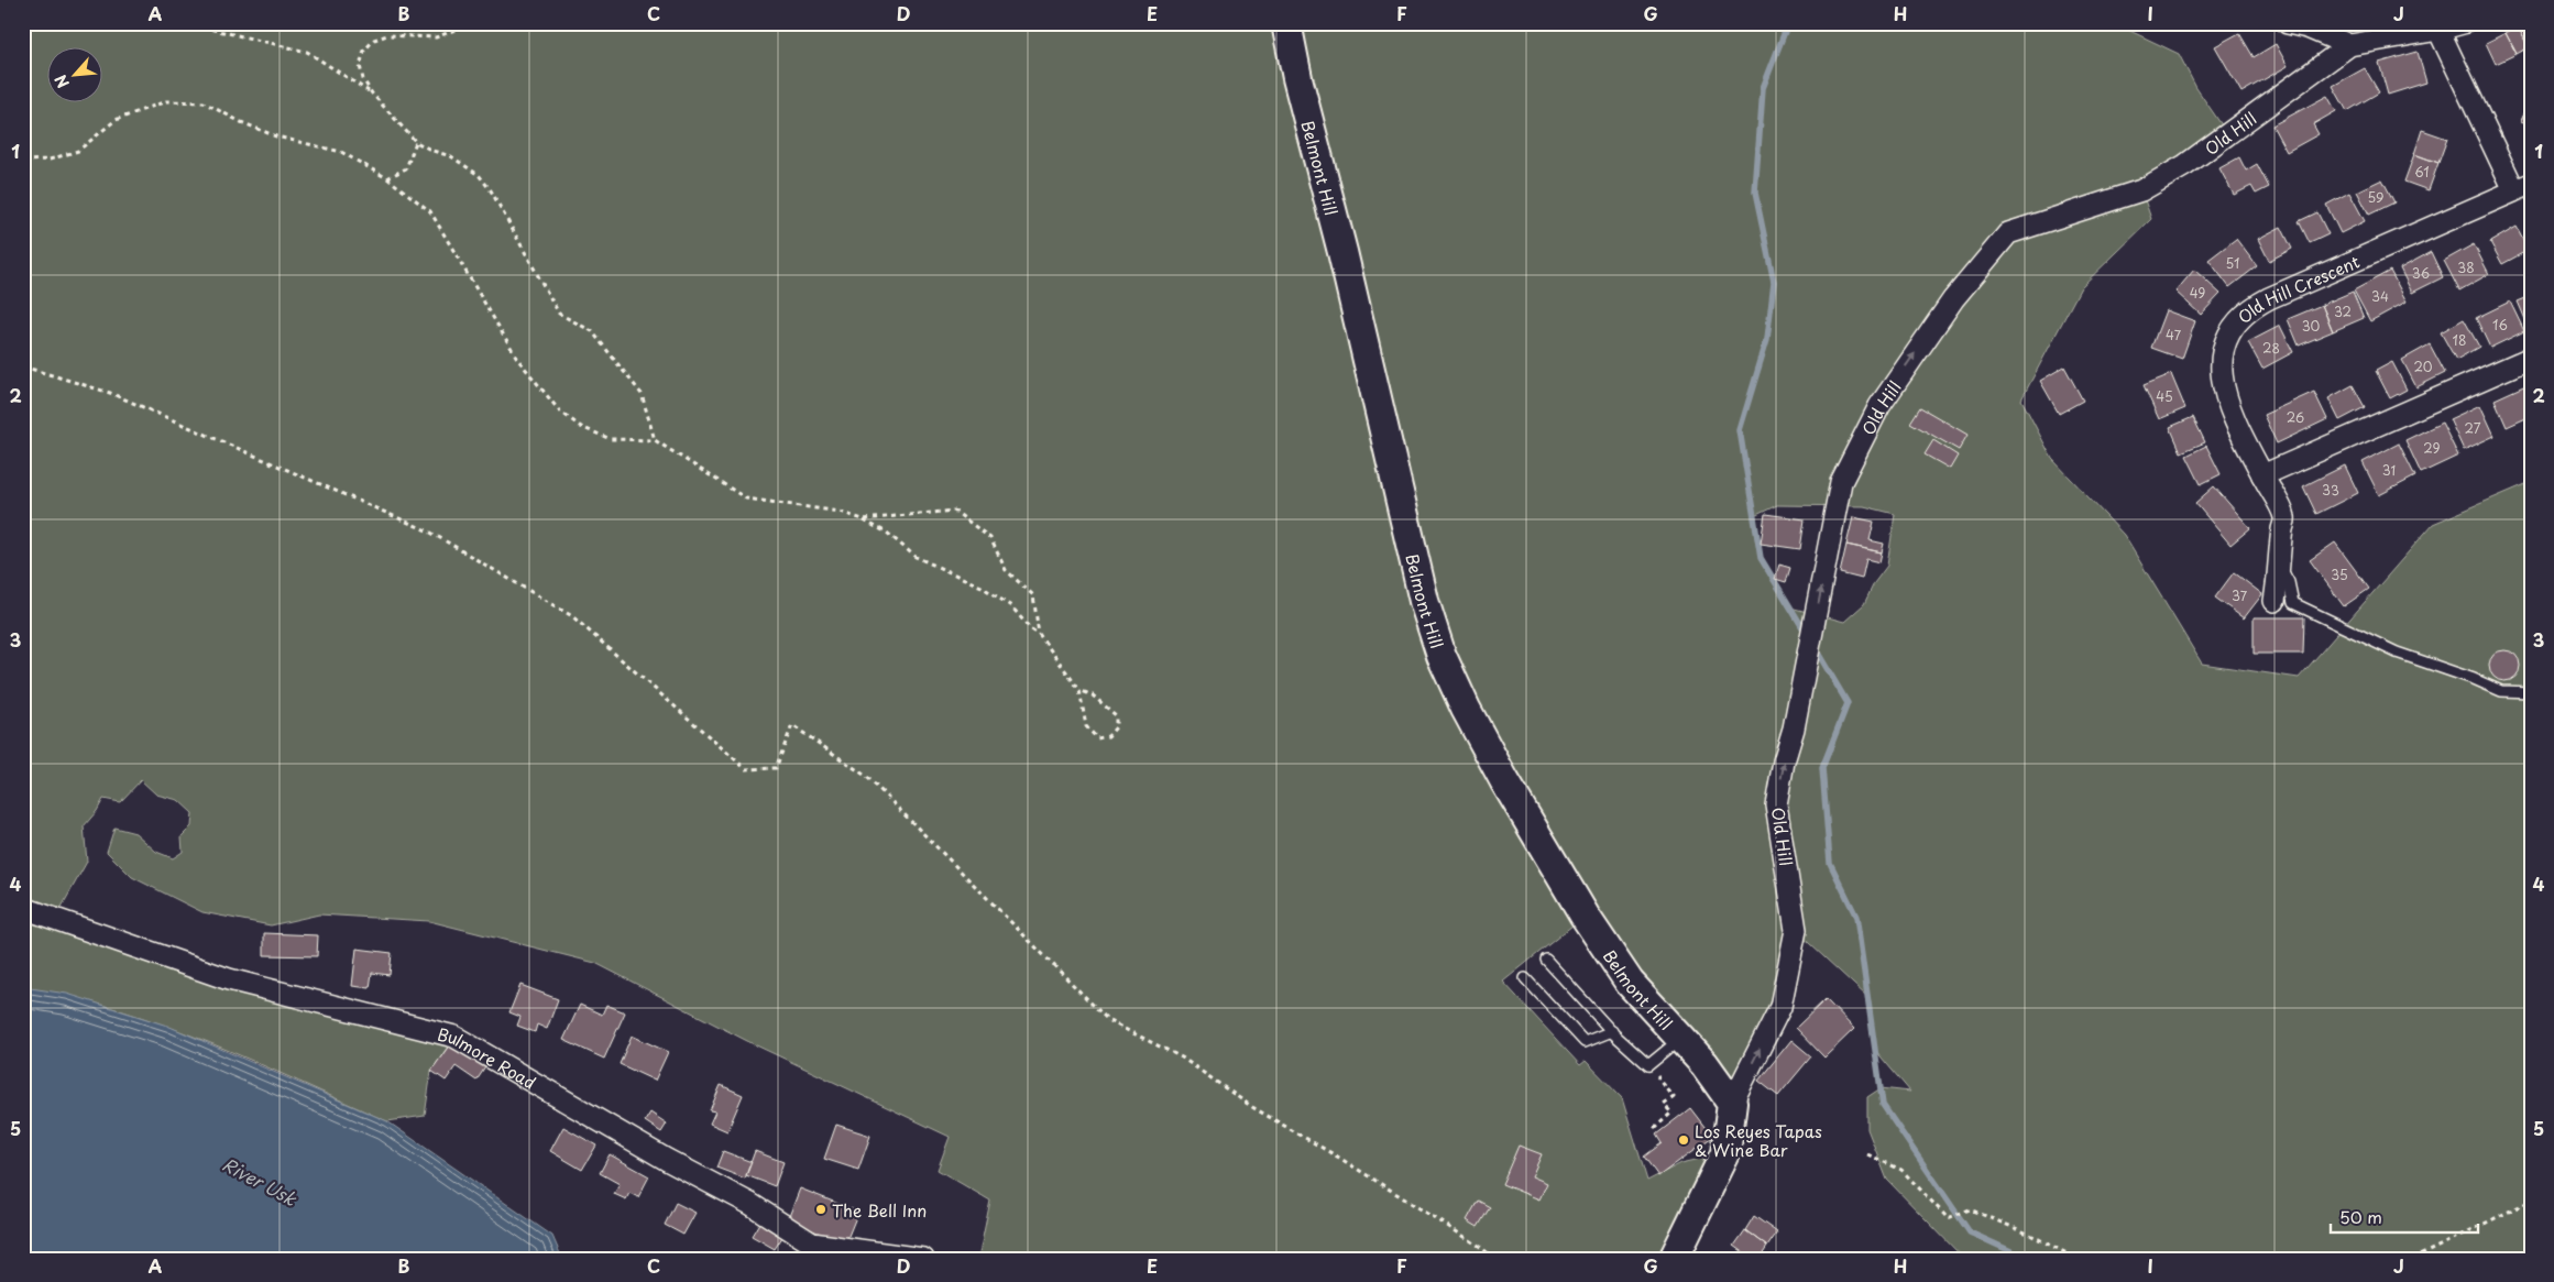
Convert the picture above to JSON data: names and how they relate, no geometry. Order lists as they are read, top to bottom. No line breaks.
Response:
{"streets":{"main road":["Belmont Hill"],"street":["Old Hill","Old Hill Crescent","Bulmore Road"]},"crossings":[["Old Hill","Belmont Hill"],["Old Hill","Old Hill Crescent"]],"one_way":["Old Hill"],"water":["River Usk"],"places":["Los Reyes Tapas & Wine Bar","The Bell Inn"],"house_numbers":["61","59","51","38","36","49","34","32","16","30","47","18","28","20","45","26","27","29","31","33","35","37"],"scale_bar":"50 m","north":"bottom left","grid":{"columns":["A","B","C","D","E","F","G","H","I","J"],"rows":["1","2","3","4","5"]}}
